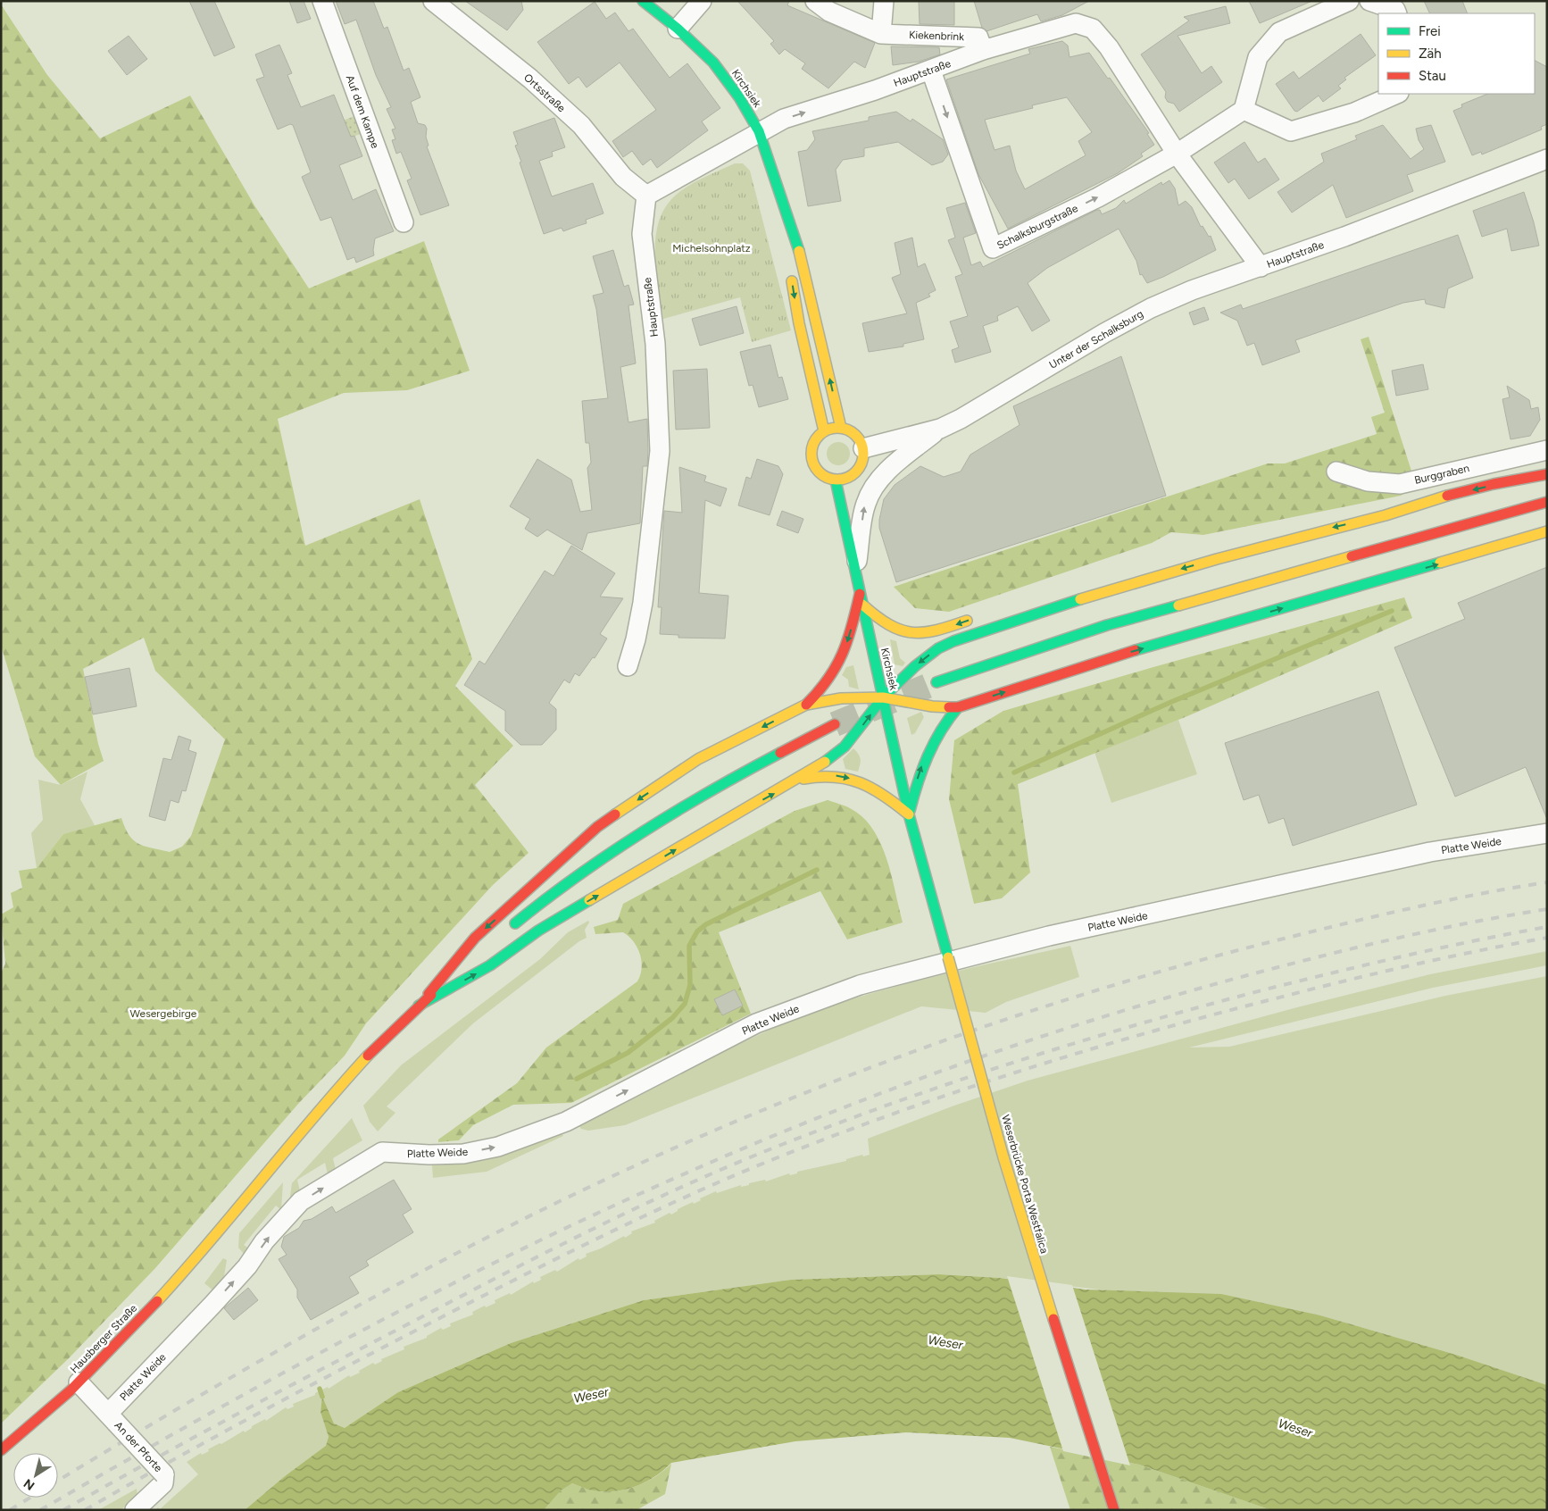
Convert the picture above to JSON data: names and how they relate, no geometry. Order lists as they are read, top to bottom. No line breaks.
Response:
{"streets":{"main road":["Kirchsiek","Weserbrücke Porta Westfalica","Hausberger Straße"],"street":["Kiekenbrink","Hauptstraße","Ortsstraße","Auf dem Kampe","Schalksburgstraße","Unter der Schalksburg","Burggraben","Platte Weide","An der Pforte"]},"crossings":[["Kiekenbrink","Hauptstraße"],["Hauptstraße","Kirchsiek"],["Hauptstraße","Ortsstraße"],["Hauptstraße","Schalksburgstraße"],["Hauptstraße","Unter der Schalksburg"],["Kirchsiek","Unter der Schalksburg"],["Kirchsiek","Weserbrücke Porta Westfalica"],["Platte Weide","An der Pforte"],["Hausberger Straße","An der Pforte"]],"one_way":["Platte Weide"],"water":["Weser"],"parks":["Michelsohnplatz","Wesergebirge"],"legend":["Frei","Zäh","Stau"],"north":"bottom left"}
